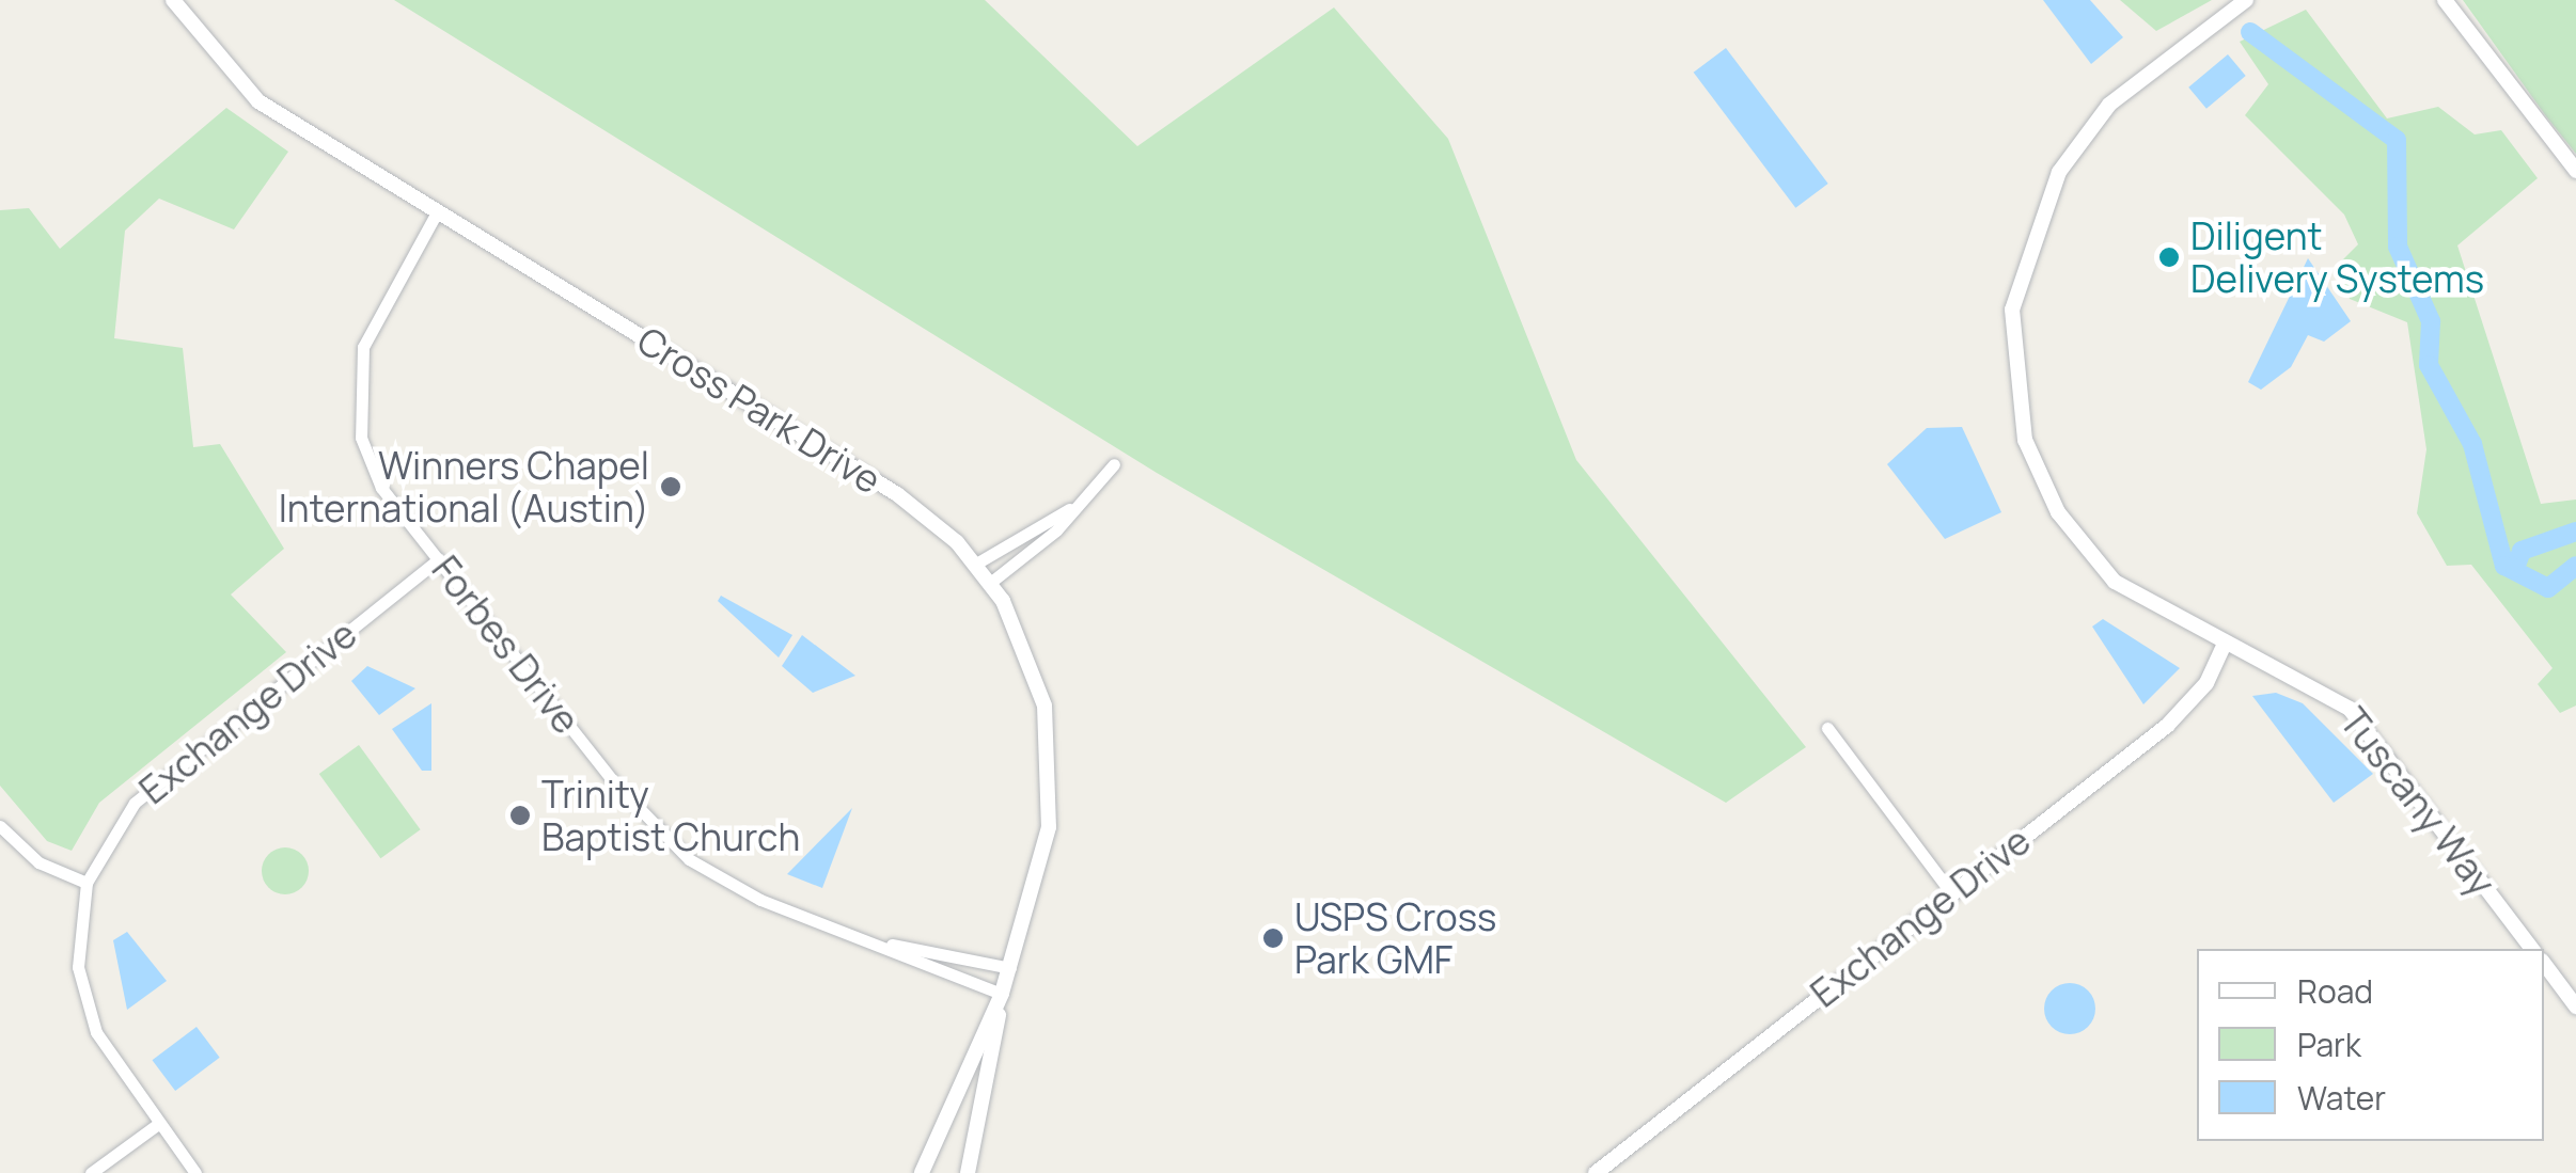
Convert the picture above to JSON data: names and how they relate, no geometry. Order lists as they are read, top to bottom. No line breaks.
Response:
{"streets":{"street":["Cross Park Drive","Forbes Drive","Exchange Drive","Tuscany Way"]},"crossings":[["Cross Park Drive","Forbes Drive"],["Forbes Drive","Exchange Drive"],["Exchange Drive","Tuscany Way"]],"places":["Diligent Delivery Systems","Winners Chapel International (Austin)","Trinity Baptist Church","USPS Cross Park GMF"],"legend":["Road","Park","Water"]}
